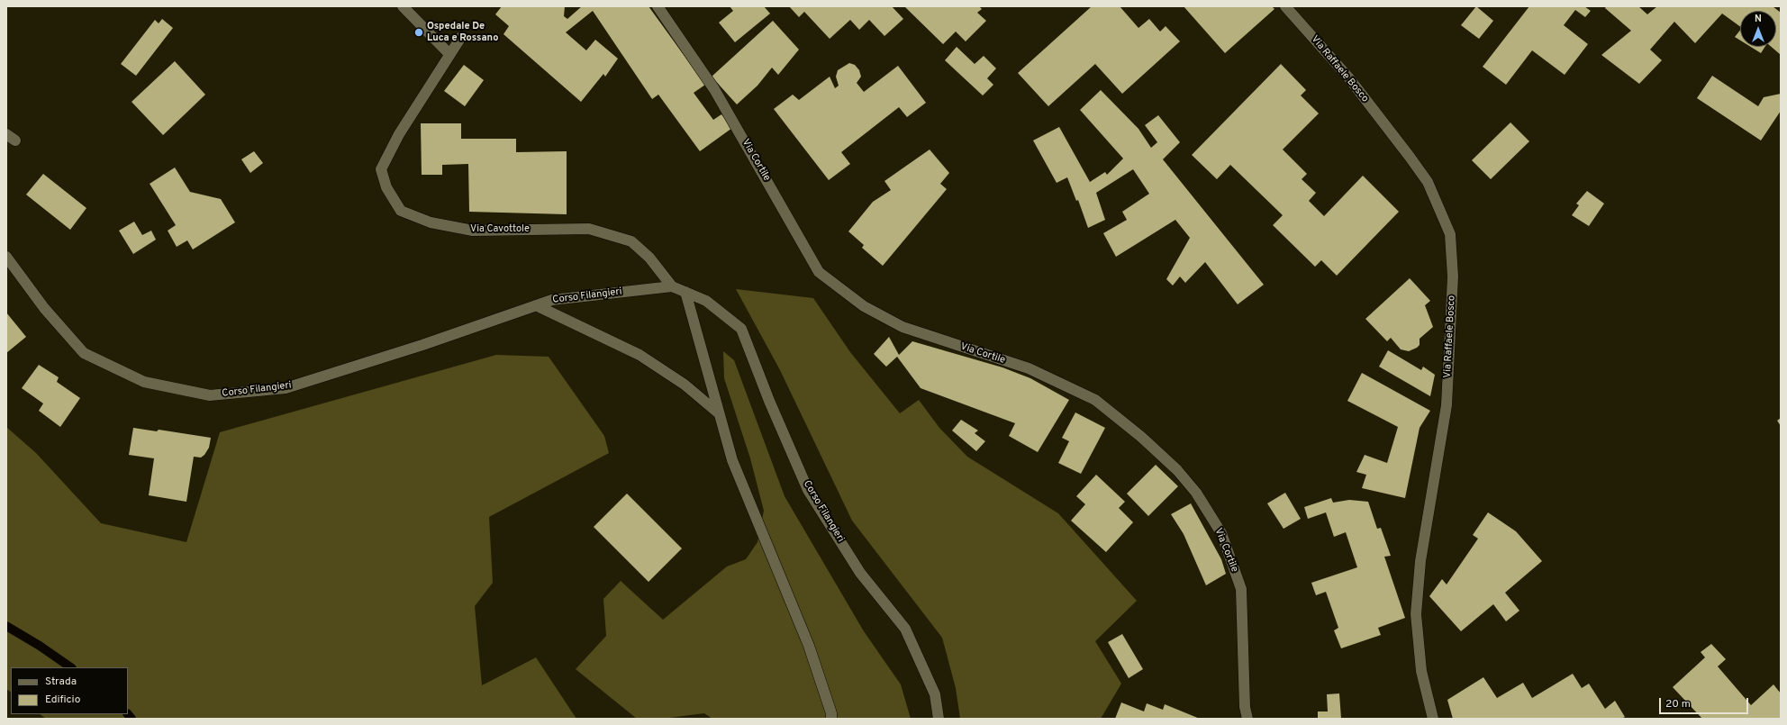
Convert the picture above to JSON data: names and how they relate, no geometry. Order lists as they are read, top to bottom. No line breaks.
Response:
{"streets":{"street":["Via Raffaele Bosco","Via Cortile","Via Cavottole","Corso Filangieri"]},"crossings":[["Via Cavottole","Corso Filangieri"]],"places":["Ospedale De Luca e Rossano"],"legend":["Strada","Edificio"],"scale_bar":"20 m","north":"top"}
